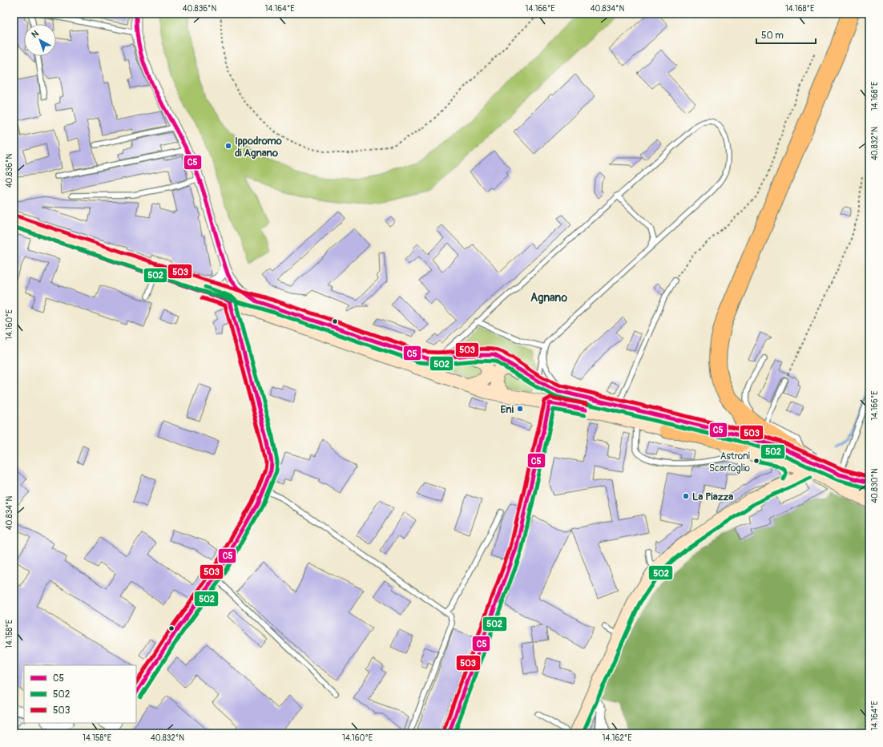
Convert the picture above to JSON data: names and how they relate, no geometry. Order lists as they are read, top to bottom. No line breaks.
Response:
{"districts":["Agnano"],"places":["Ippodromo di Agnano","Eni","Astroni Scarfoglio","La Piazza"],"lines":["transit line C5","transit line 503","transit line 502"],"legend":["C5","502","503"],"scale_bar":"50 m","north":"top left","coordinates":["40.836°N","14.164°E","14.166°E","40.834°N","14.168°E","40.832°N","14.160°E","40.830°N","14.158°E","14.162°E"]}
